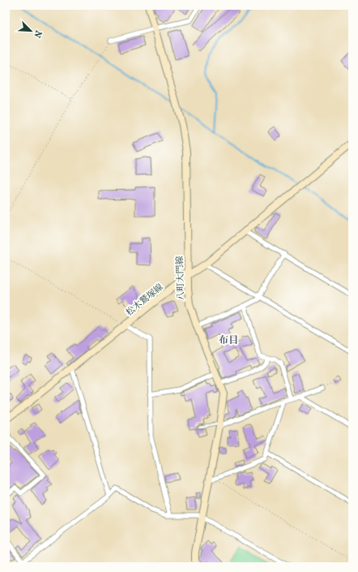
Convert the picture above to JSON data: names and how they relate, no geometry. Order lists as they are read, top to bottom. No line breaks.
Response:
{"streets":{"main road":["八町大門線","松木鷲塚線"]},"crossings":[["八町大門線","松木鷲塚線"]],"districts":["布目"],"north":"bottom right"}
